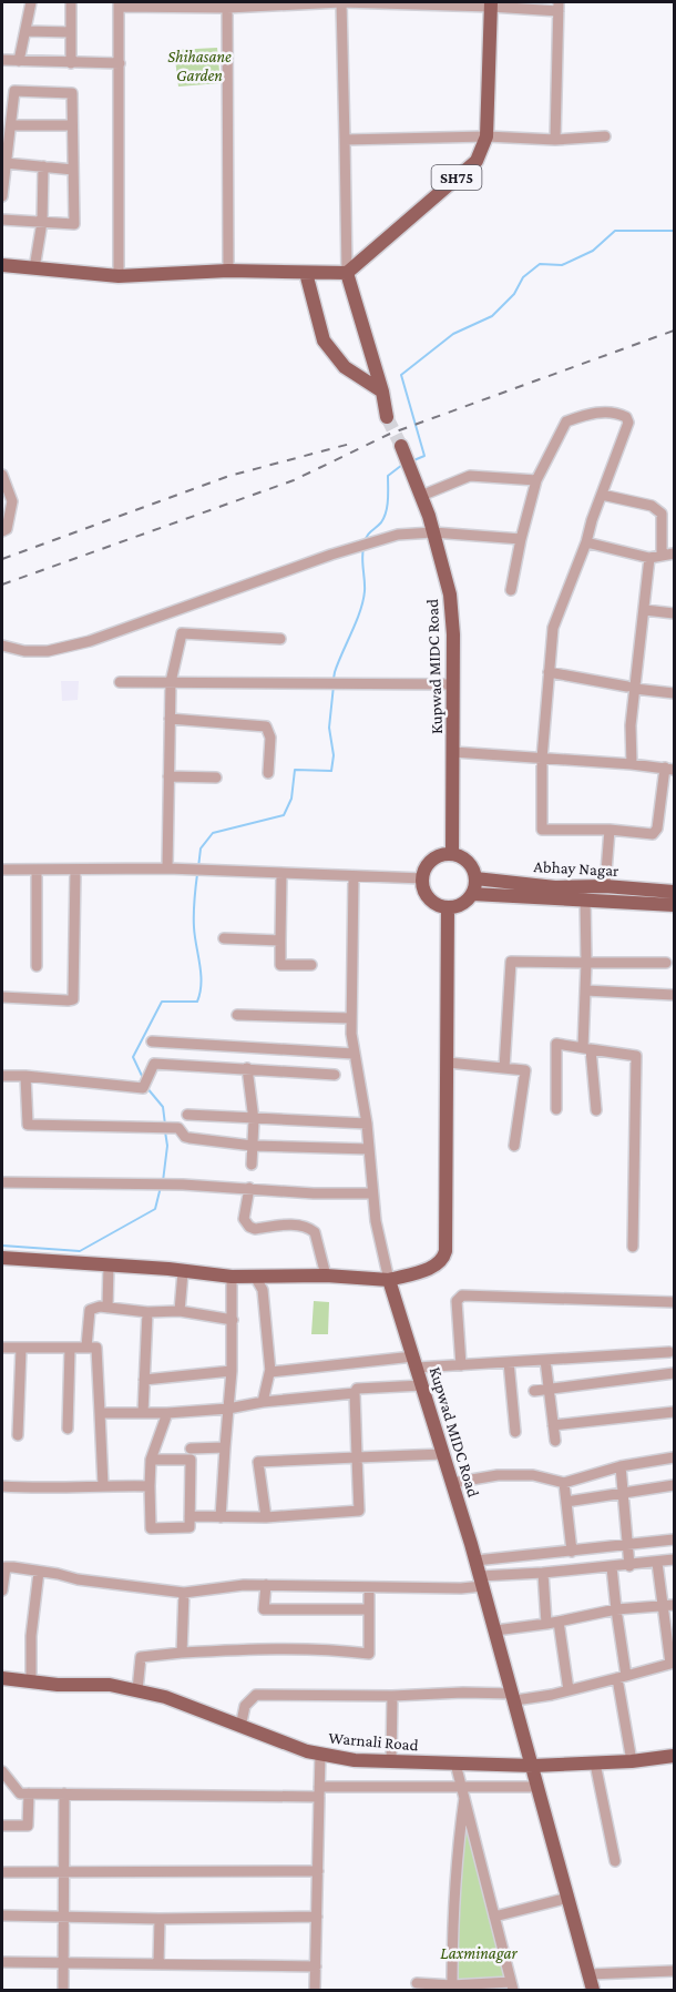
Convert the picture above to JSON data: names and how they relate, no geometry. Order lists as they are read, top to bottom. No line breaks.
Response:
{"streets":{"main road":["SH75","Kupwad MIDC Road","Abhay Nagar","Warnali Road"]},"crossings":[["Kupwad MIDC Road","Abhay Nagar"],["Kupwad MIDC Road","Warnali Road"]],"parks":["Shihasane Garden","Laxminagar"]}
